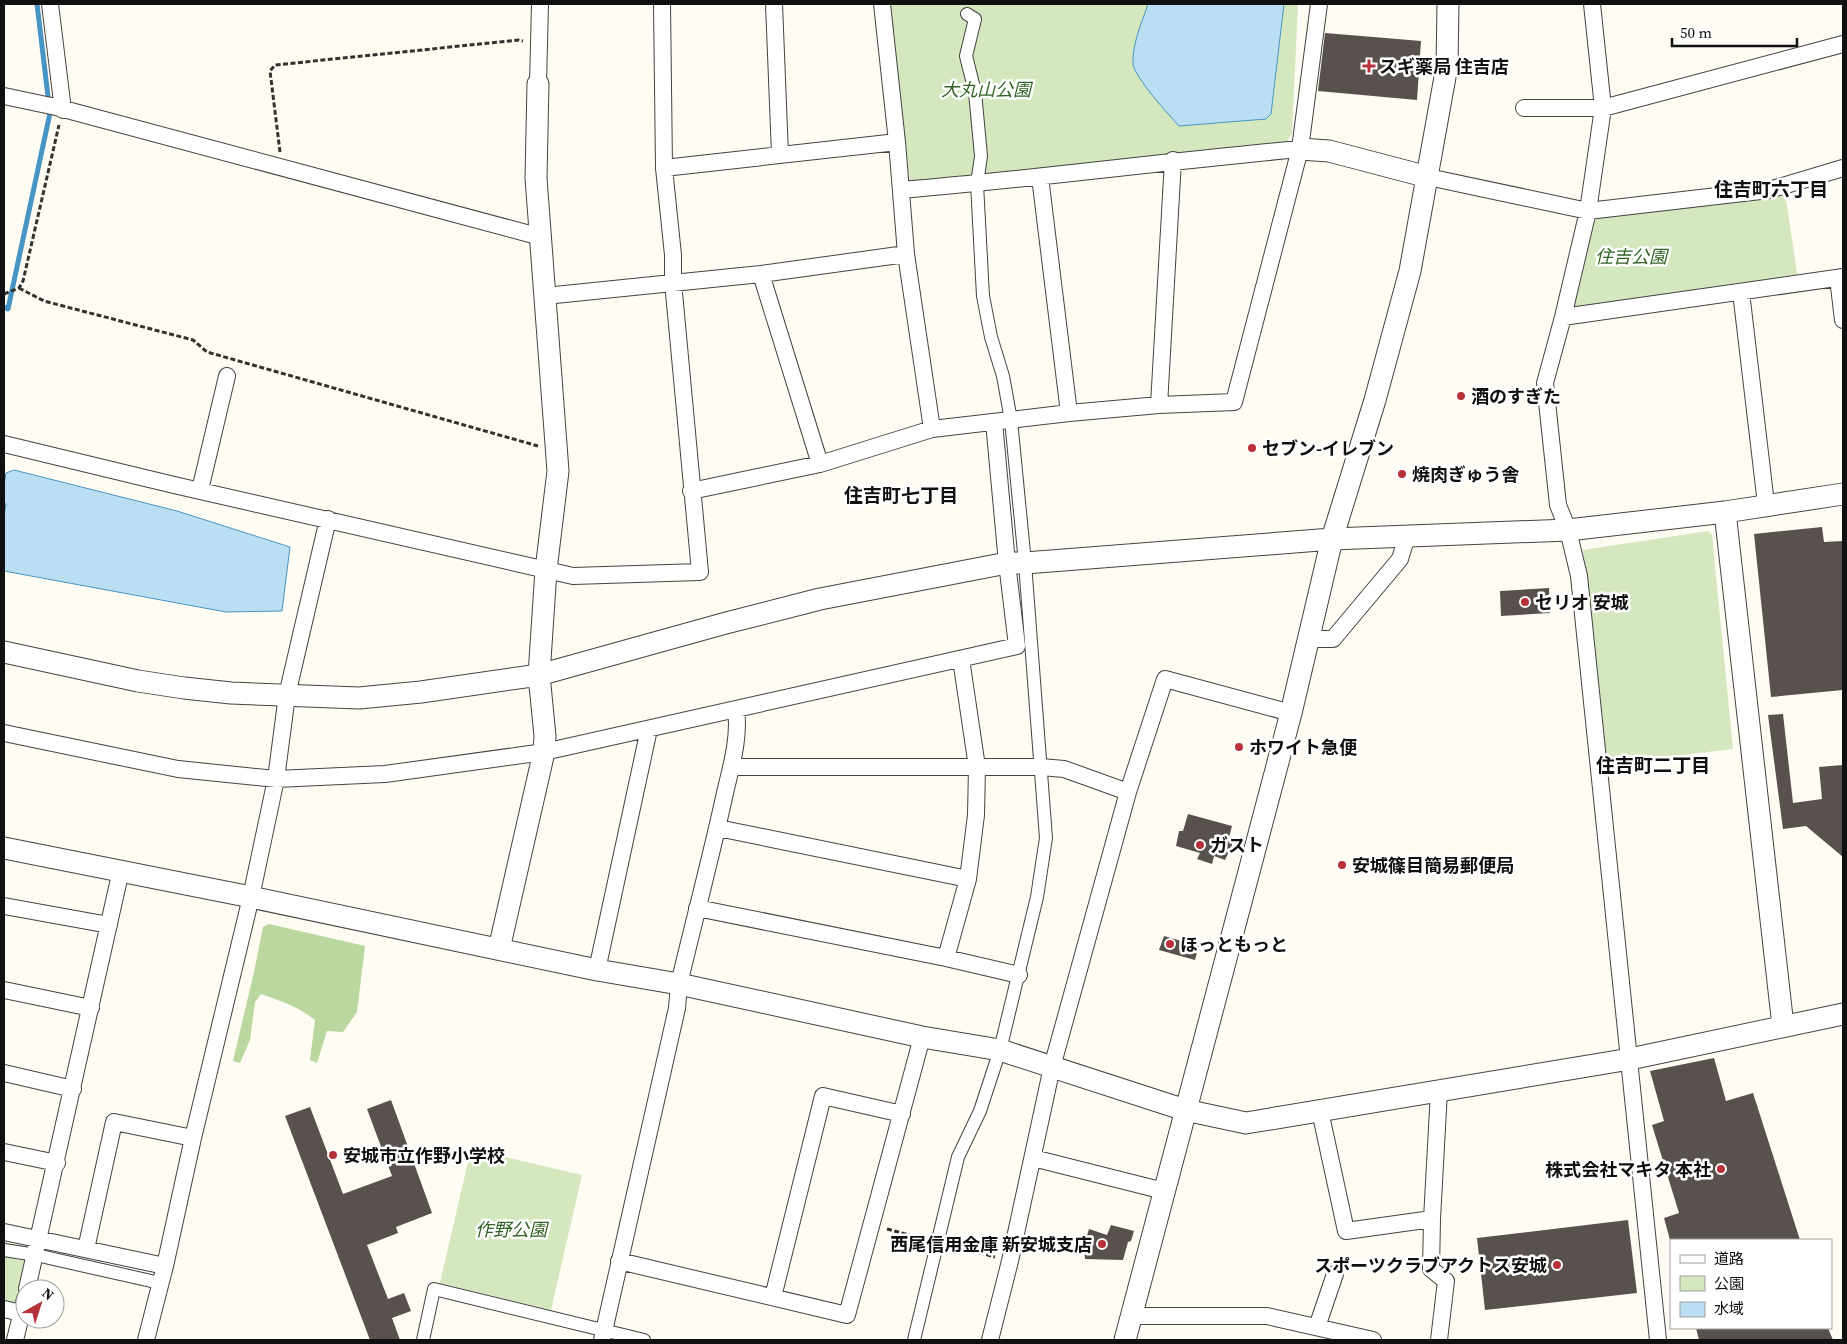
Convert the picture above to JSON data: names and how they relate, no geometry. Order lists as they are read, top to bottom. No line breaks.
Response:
{"districts":["住吉町六丁目","住吉町七丁目","住吉町二丁目"],"parks":["大丸山公園","住吉公園","作野公園"],"places":{"health":["スギ薬局 住吉店"],"other":["酒のすぎた","セブン-イレブン","焼肉ぎゅう舎","セリオ 安城","ホワイト急便","ガスト","安城篠目簡易郵便局","ほっともっと","安城市立作野小学校","株式会社マキタ 本社","西尾信用金庫 新安城支店","スポーツクラブアクトス安城"]},"legend":["道路","公園","水域"],"scale_bar":"50 m","north":"top right"}
